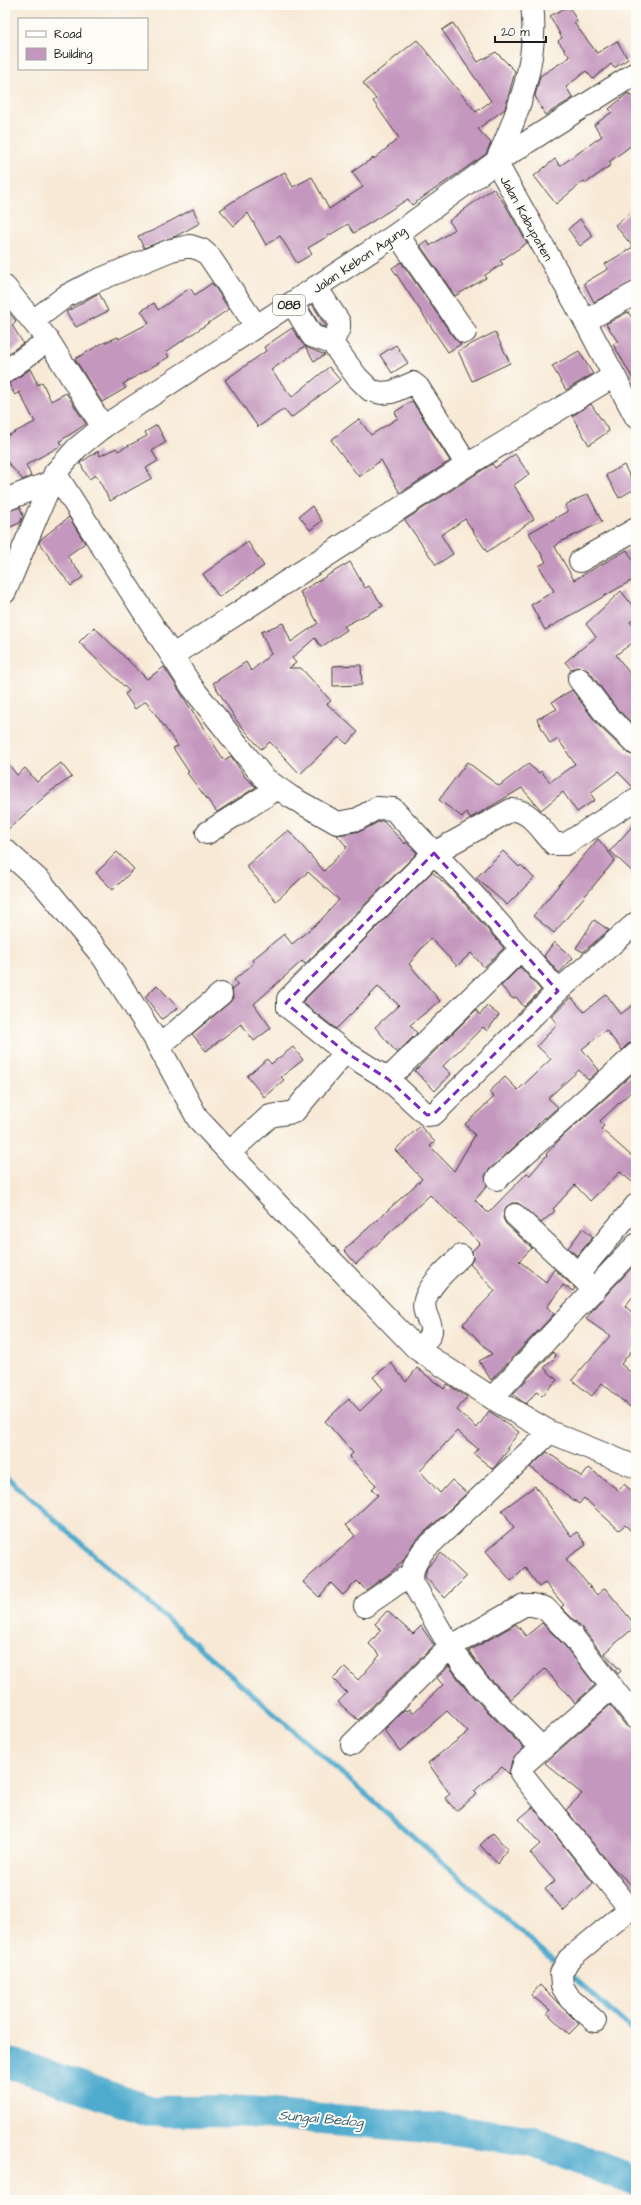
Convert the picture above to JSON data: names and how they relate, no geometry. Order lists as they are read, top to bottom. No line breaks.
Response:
{"streets":{"street":["Jalan Kabupaten","Jalan Kebon Agung","088"]},"crossings":[["Jalan Kabupaten","Jalan Kebon Agung"]],"water":["Sungai Bedog"],"legend":["Road","Building"],"scale_bar":"20 m"}
